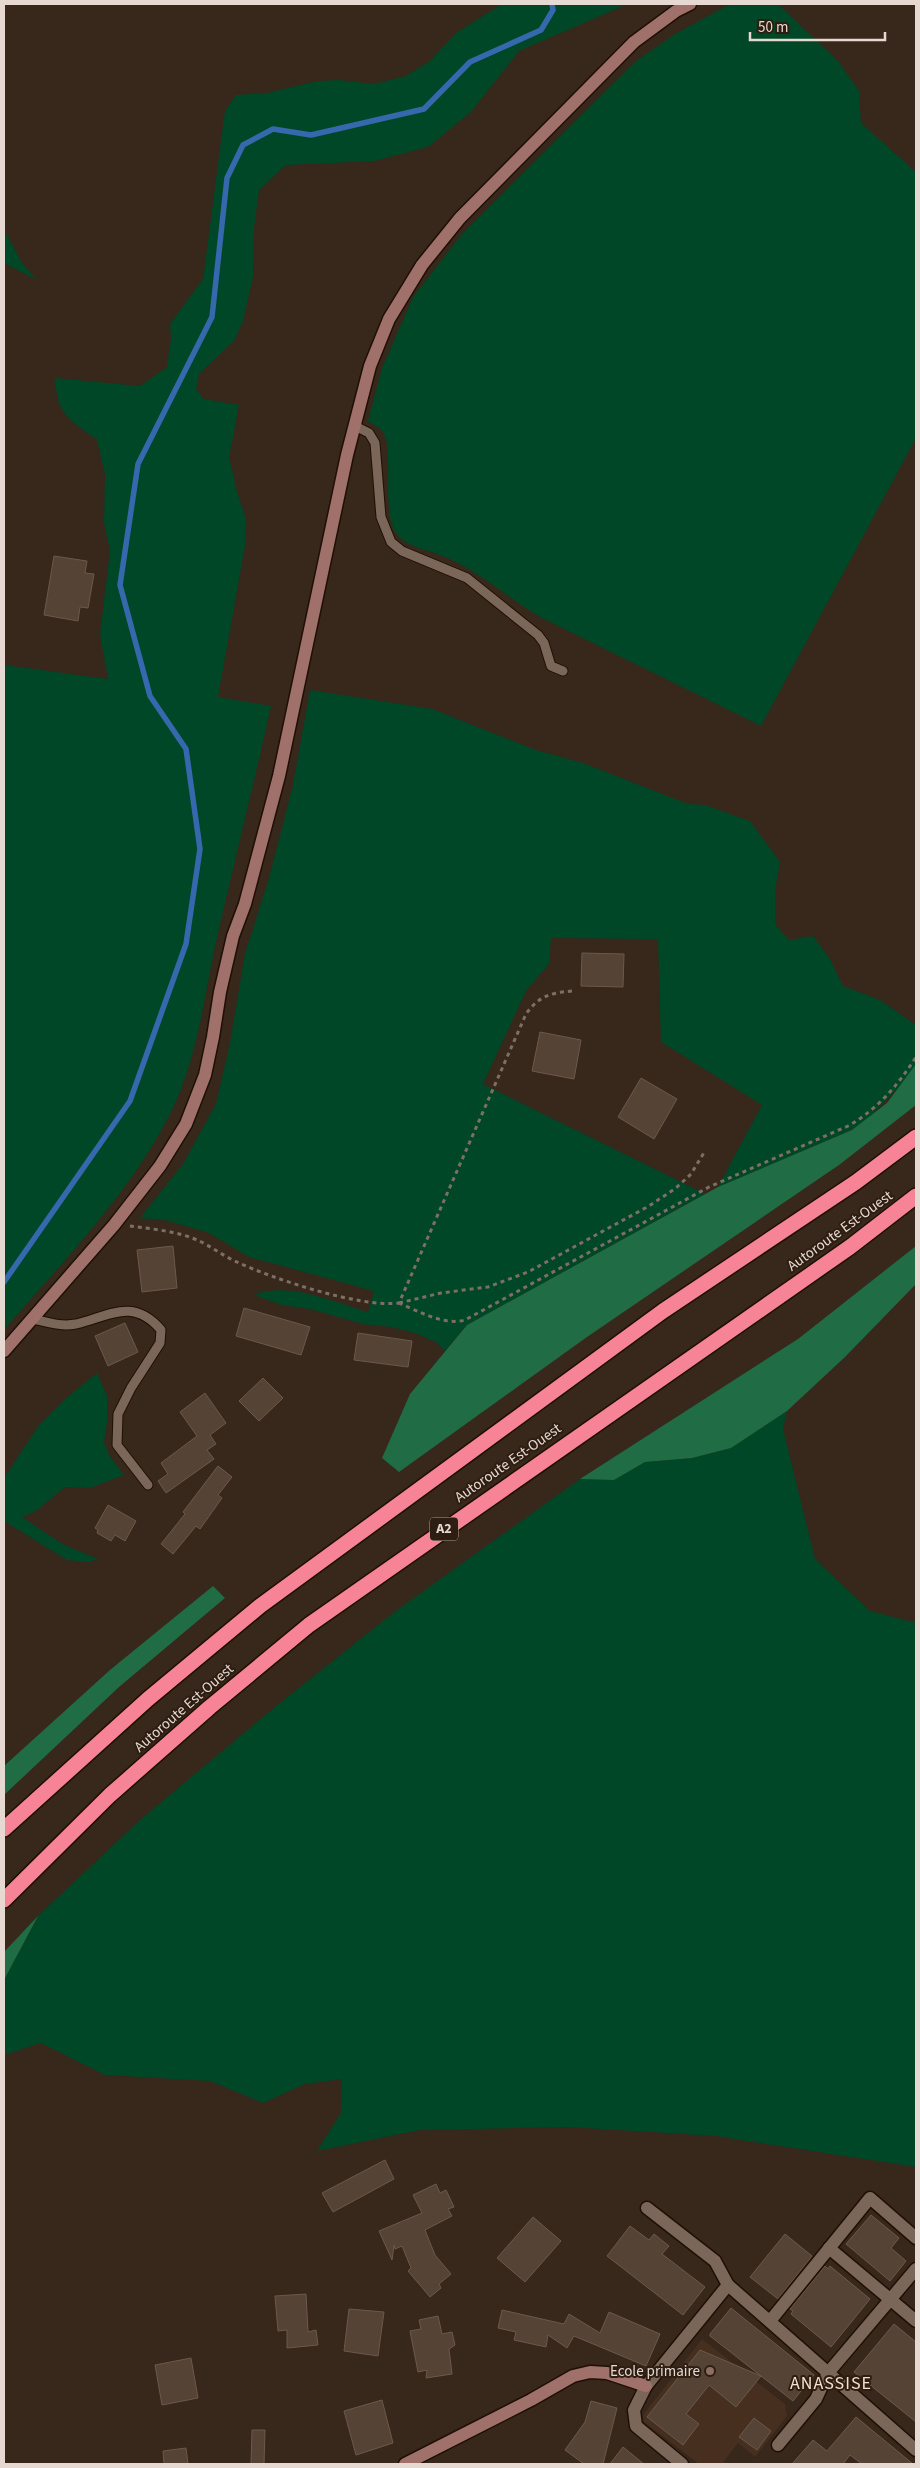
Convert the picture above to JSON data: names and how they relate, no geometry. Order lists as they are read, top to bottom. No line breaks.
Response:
{"streets":{"highway":["Autoroute Est-Ouest","A2"]},"districts":["ANASSISE"],"places":["Ecole primaire"],"scale_bar":"50 m"}
